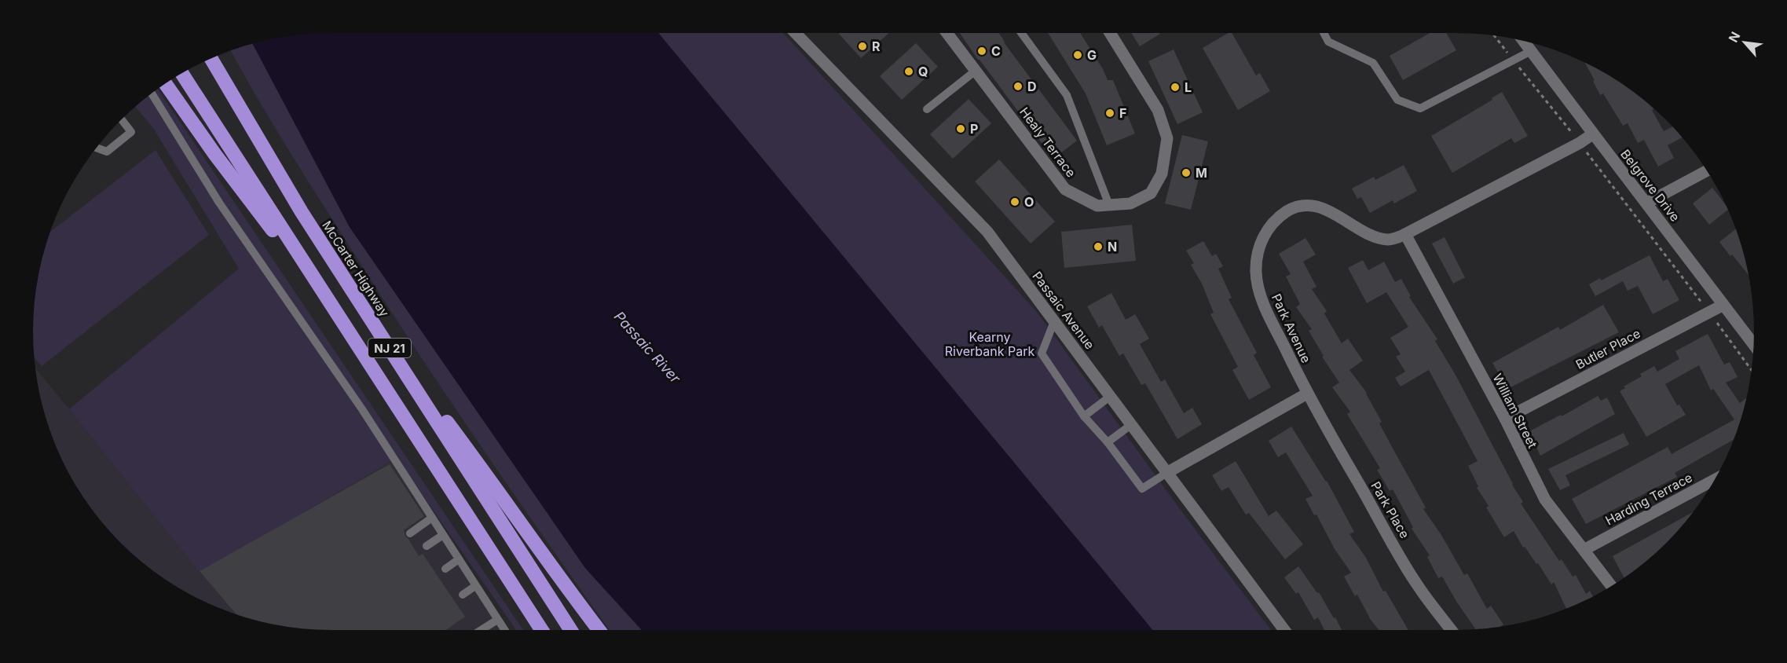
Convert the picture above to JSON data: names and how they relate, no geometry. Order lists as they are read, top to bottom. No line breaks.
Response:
{"streets":{"highway":["McCarter Highway","NJ 21"],"street":["Healy Terrace","Belgrove Drive","Passaic Avenue","Park Avenue","Butler Place","William Street","Harding Terrace","Park Place"]},"crossings":[["Belgrove Drive","Park Avenue"],["Belgrove Drive","Butler Place"],["Park Avenue","William Street"],["Park Avenue","Park Place"],["Butler Place","William Street"],["William Street","Harding Terrace"]],"water":["Passaic River"],"parks":["Kearny Riverbank Park"],"places":["R","C","G","Q","D","L","F","P","M","O","N"],"north":"top left"}
